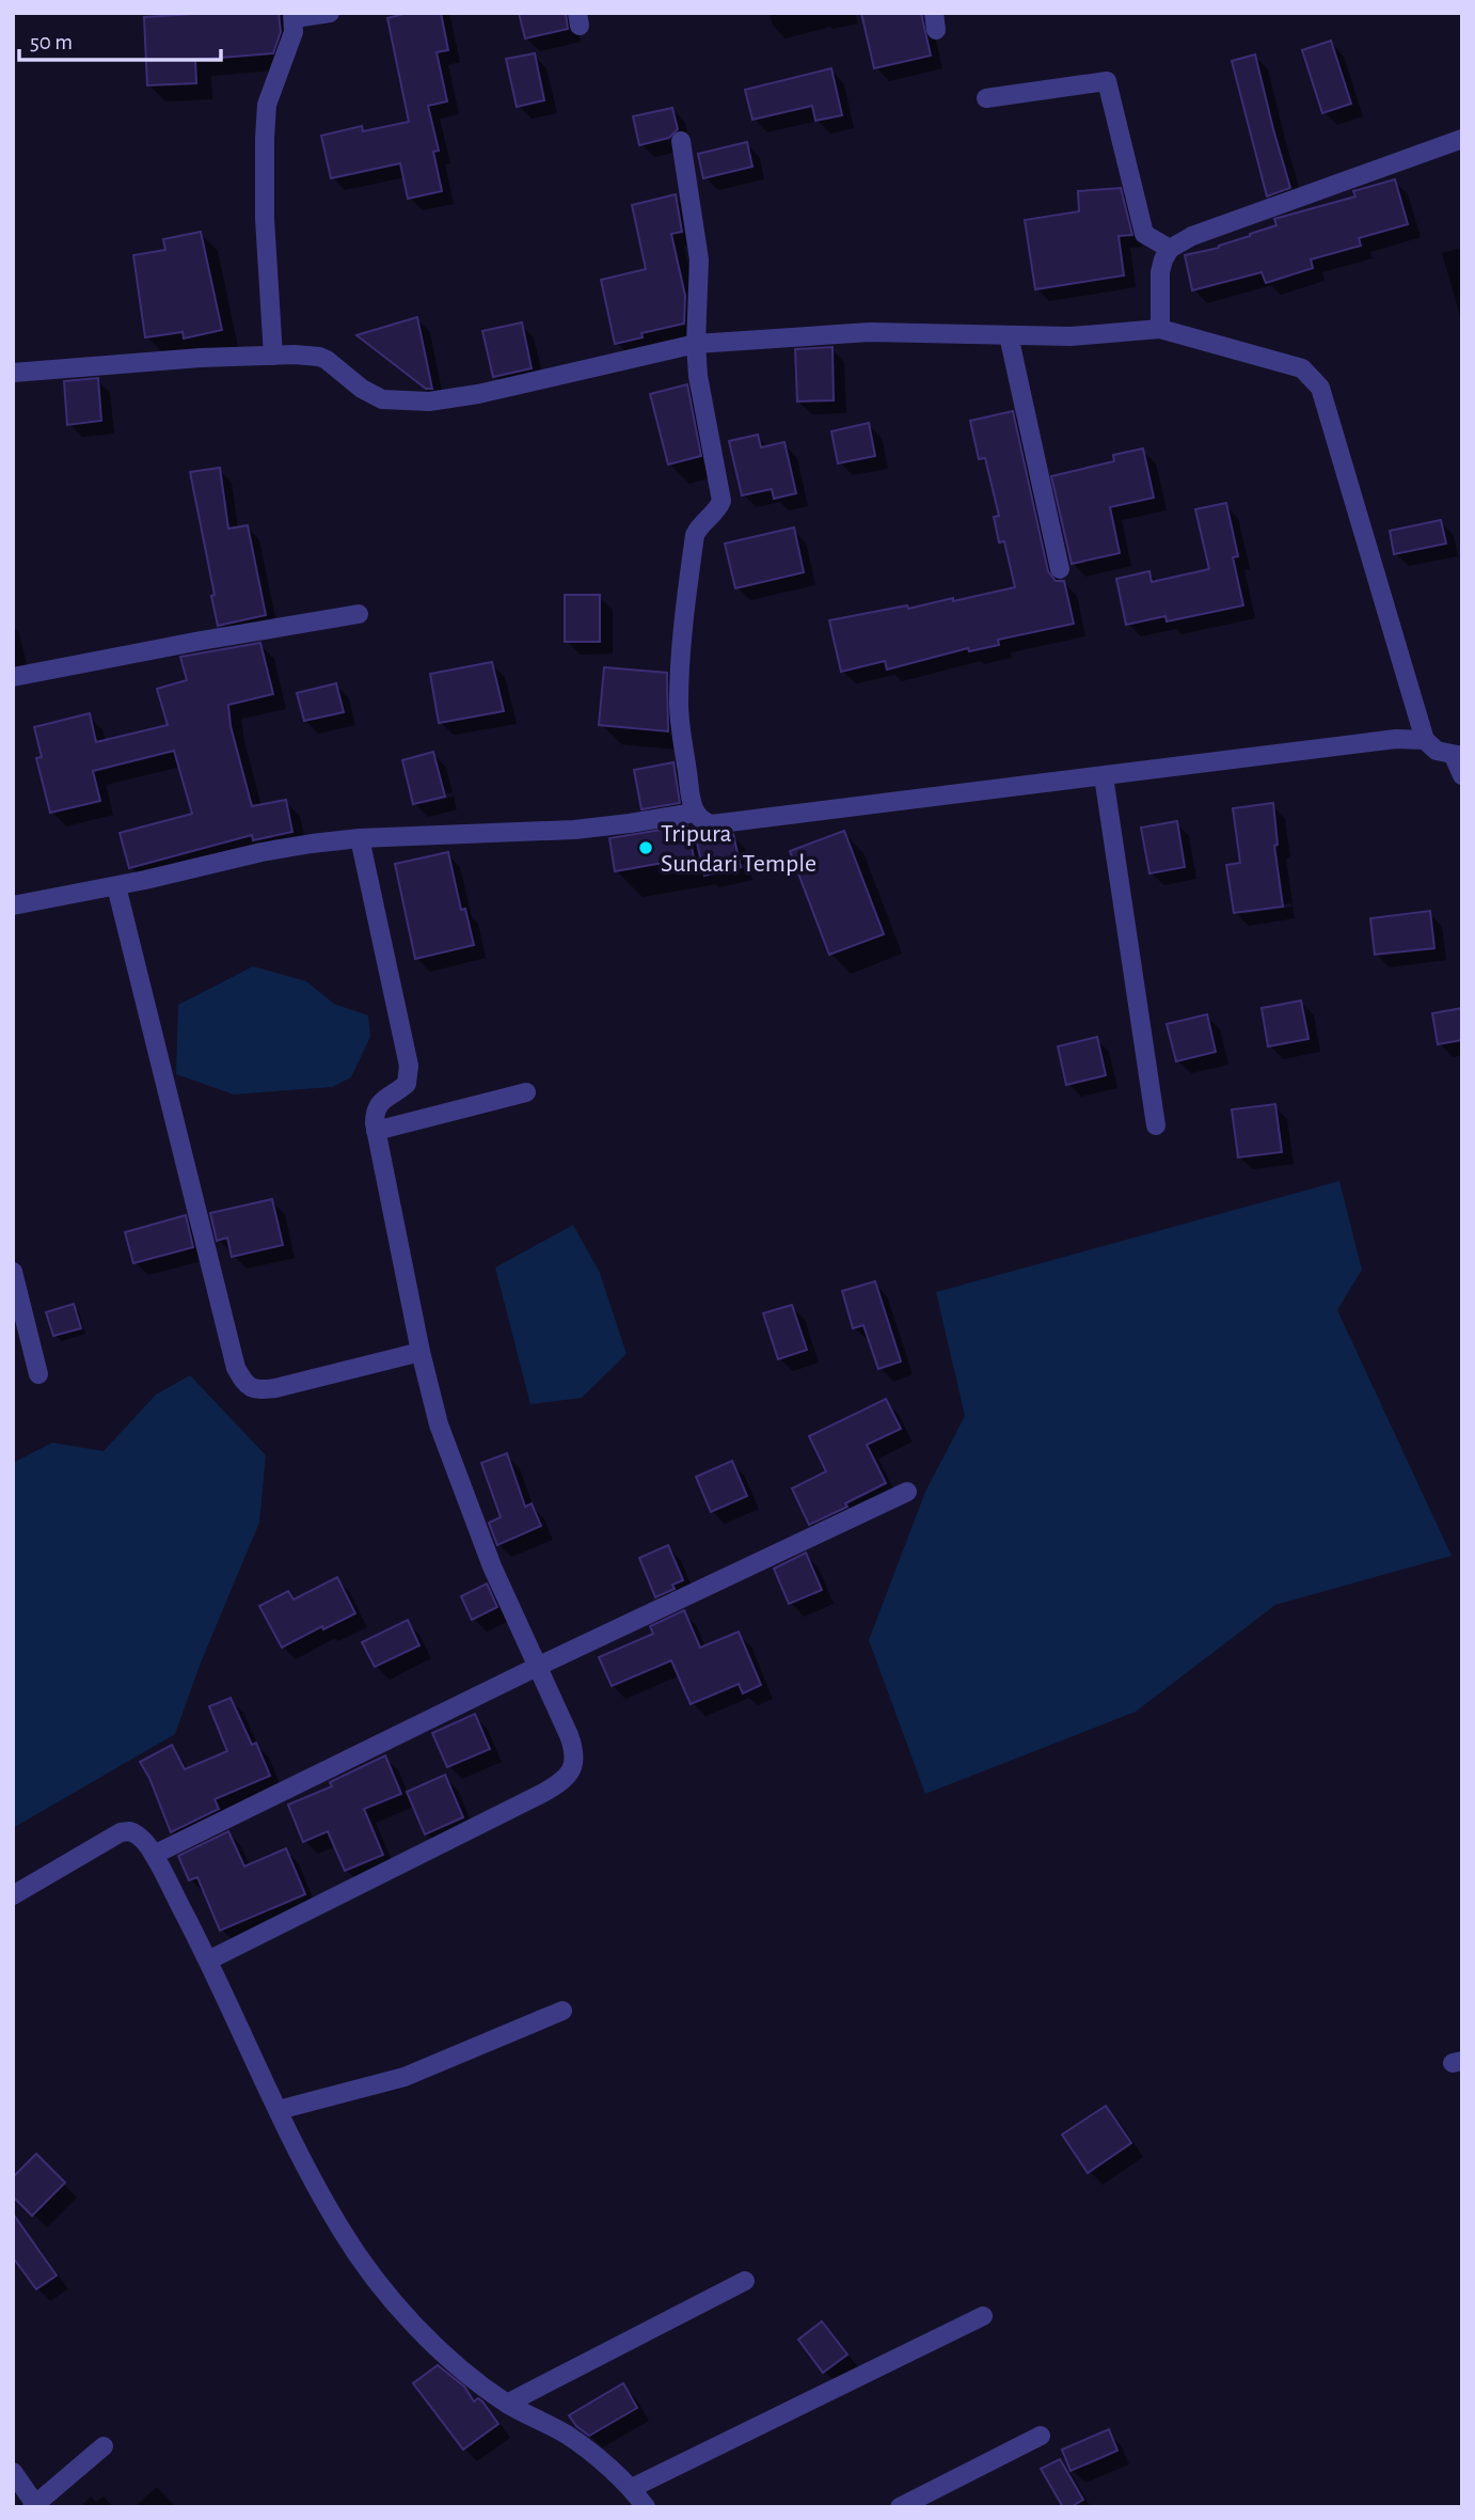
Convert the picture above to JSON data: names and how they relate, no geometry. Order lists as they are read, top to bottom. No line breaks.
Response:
{"places":["Tripura Sundari Temple"],"scale_bar":"50 m"}
